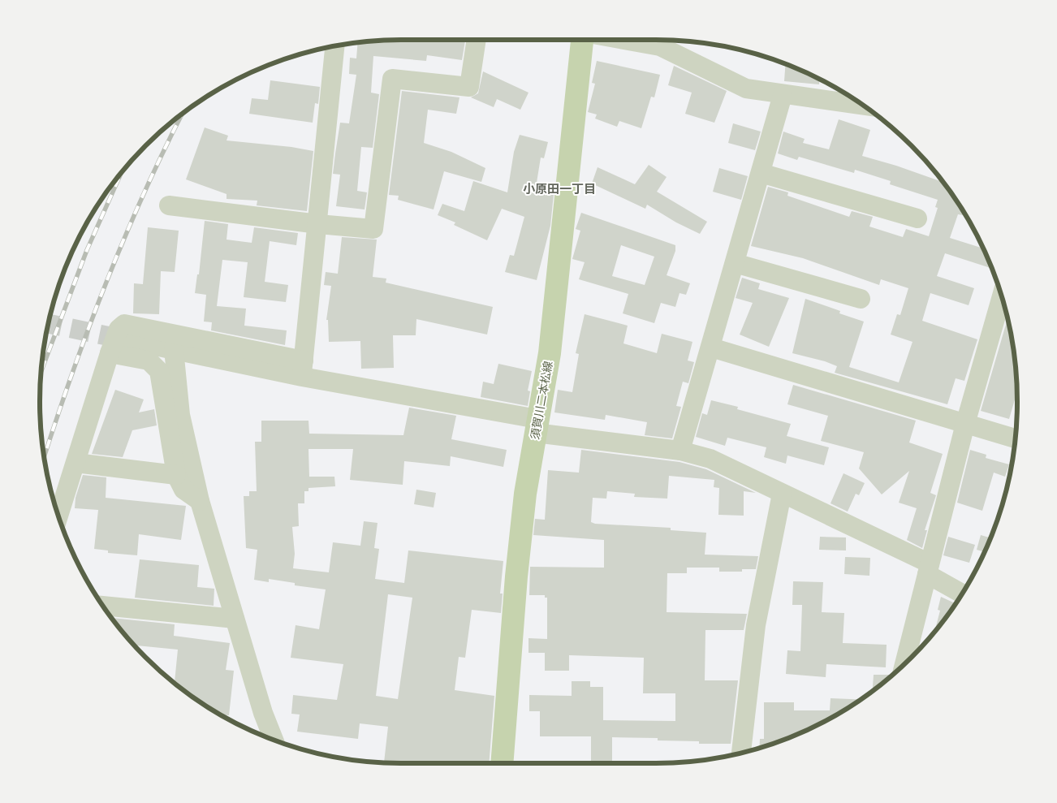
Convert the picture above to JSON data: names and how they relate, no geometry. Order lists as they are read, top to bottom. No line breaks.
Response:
{"streets":{"main road":["須賀川二本松線"]},"districts":["小原田一丁目"]}
